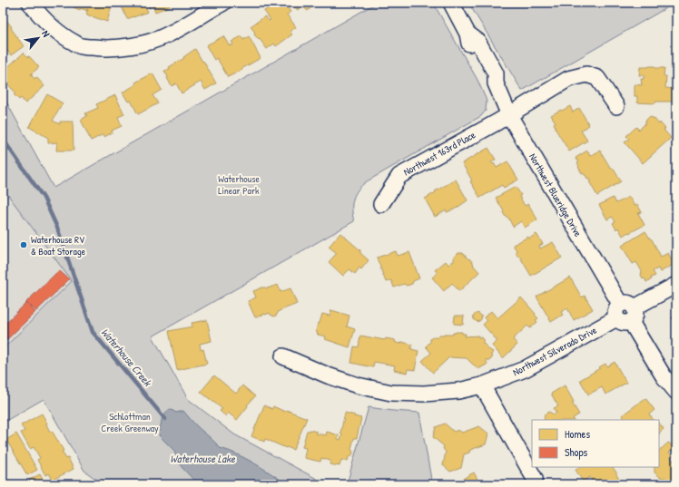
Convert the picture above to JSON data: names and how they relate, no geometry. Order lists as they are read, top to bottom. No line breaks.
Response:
{"streets":{"street":["Northwest 163rd Place","Northwest Blueridge Drive","Northwest Silverado Drive"]},"crossings":[["Northwest 163rd Place","Northwest Blueridge Drive"],["Northwest Blueridge Drive","Northwest Silverado Drive"]],"water":["Waterhouse Creek","Waterhouse Lake"],"parks":["Waterhouse Linear Park","Schlottman Creek Greenway"],"places":["Waterhouse RV & Boat Storage"],"legend":["Homes","Shops"],"north":"top right"}
